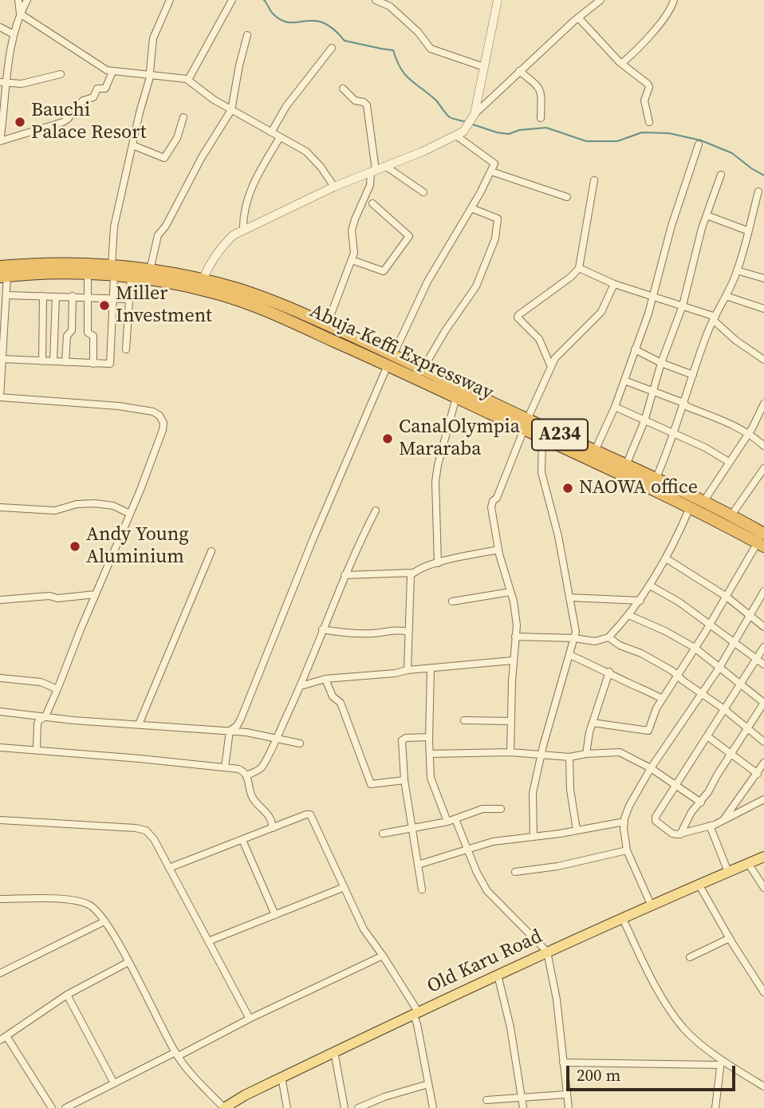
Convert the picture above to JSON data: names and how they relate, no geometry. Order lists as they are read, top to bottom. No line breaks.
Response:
{"streets":{"highway":["Abuja-Keffi Expressway","A234"],"main road":["Old Karu Road"]},"places":["Bauchi Palace Resort","Miller Investment","CanalOlympia Mararaba","NAOWA office","Andy Young Aluminium"],"scale_bar":"200 m"}
